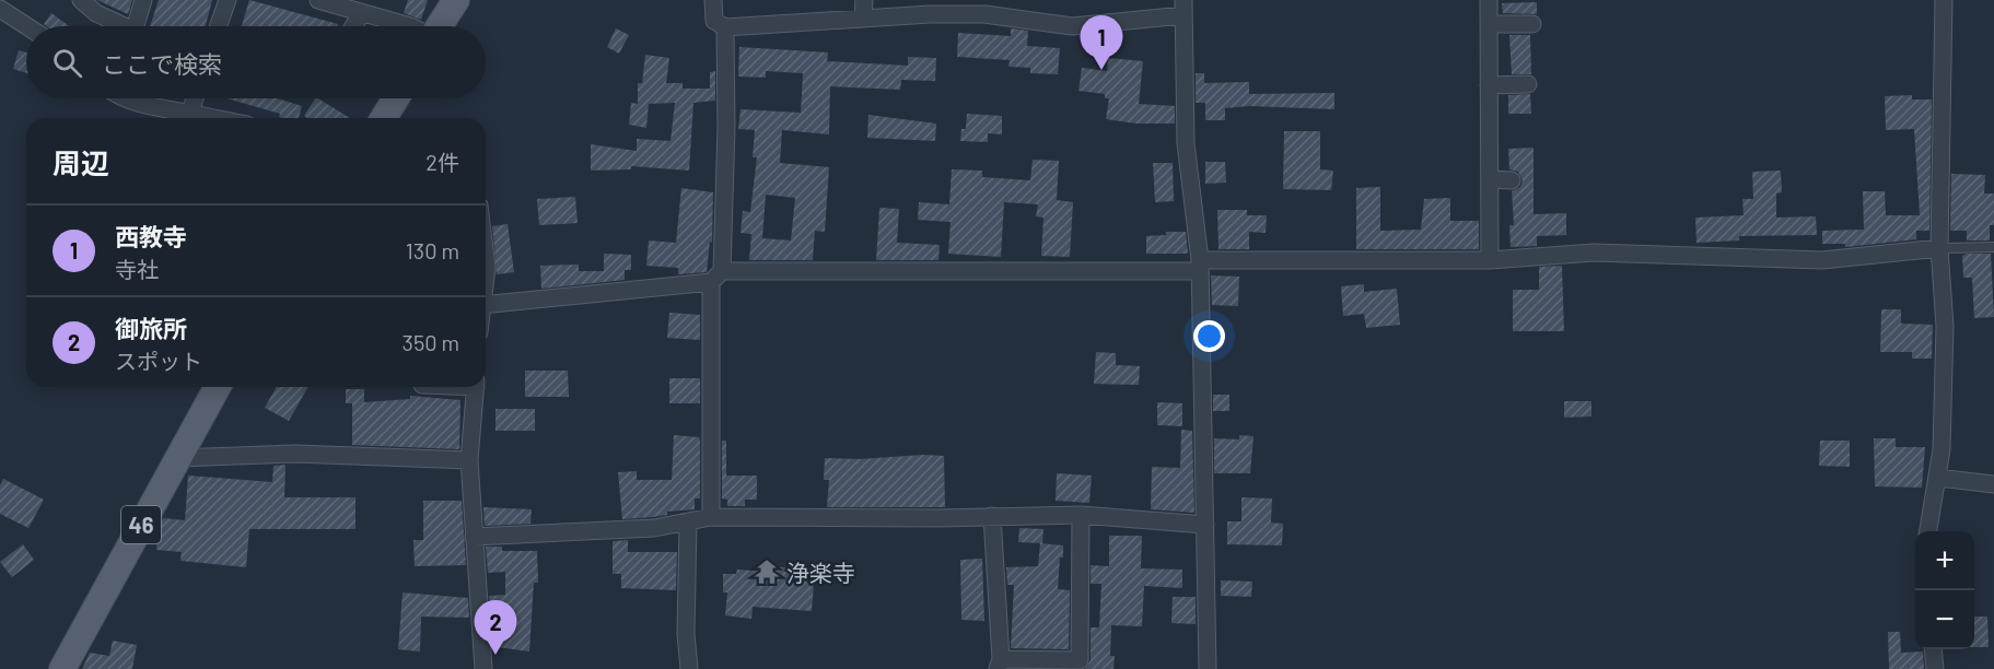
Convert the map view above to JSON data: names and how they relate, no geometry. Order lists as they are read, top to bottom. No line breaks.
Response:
{"streets":{"main road":["46"]},"places":{"temple":["浄楽寺"]},"page":{"pins":["1","2"],"search":"ここで検索","heading":["周辺","2件"],"list":[{"mark":"1","name":"西教寺","note":"寺社","value":"130 m"},{"mark":"2","name":"御旅所","note":"スポット","value":"350 m"}],"map_buttons":["+","−"]}}
